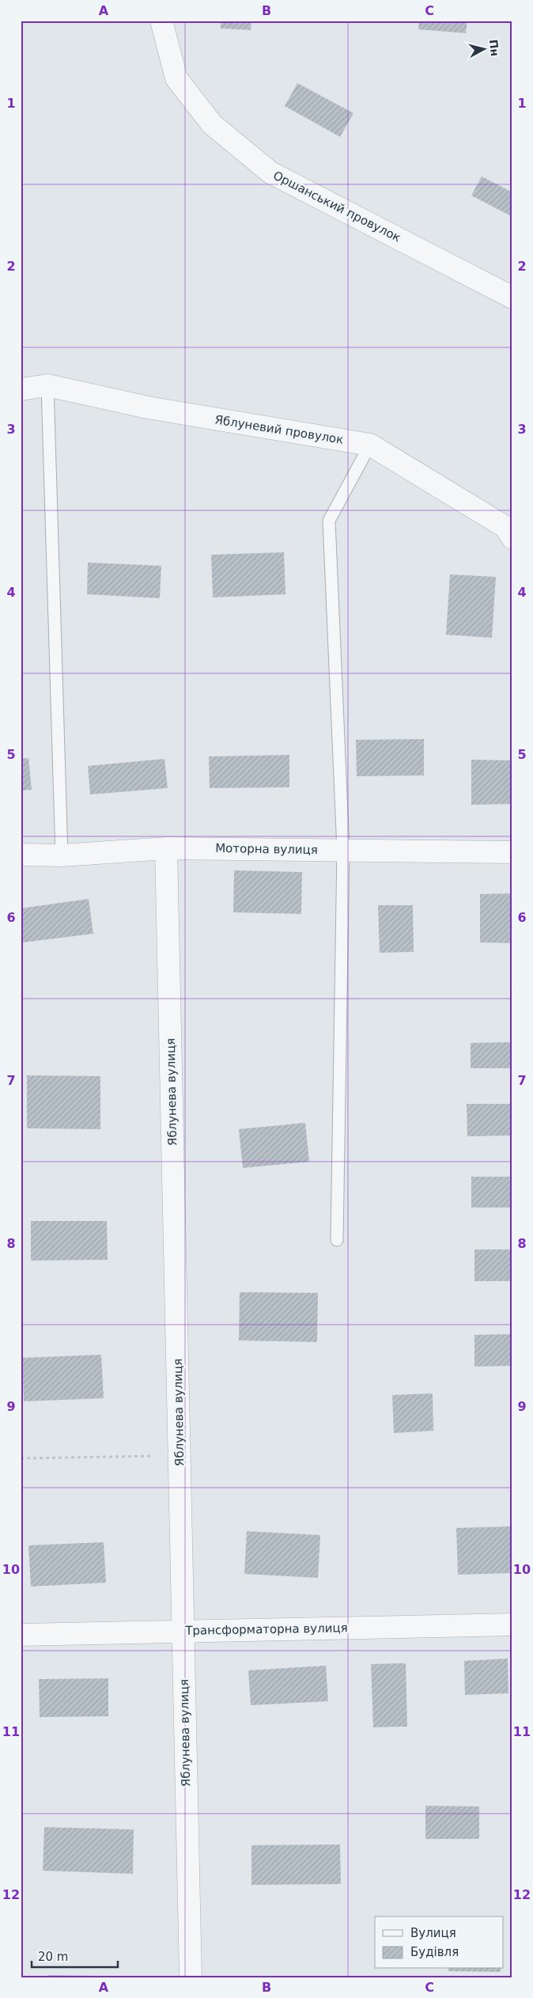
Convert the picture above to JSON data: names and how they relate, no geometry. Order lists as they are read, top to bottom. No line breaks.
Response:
{"streets":{"street":["Оршанський провулок","Яблуневий провулок","Моторна вулиця","Яблунева вулиця","Трансформаторна вулиця"]},"crossings":[["Моторна вулиця","Яблунева вулиця"],["Яблунева вулиця","Трансформаторна вулиця"]],"legend":["Вулиця","Будівля"],"scale_bar":"20 m","north":"right","grid":{"columns":["A","B","C"],"rows":["1","2","3","4","5","6","7","8","9","10","11","12"]}}
